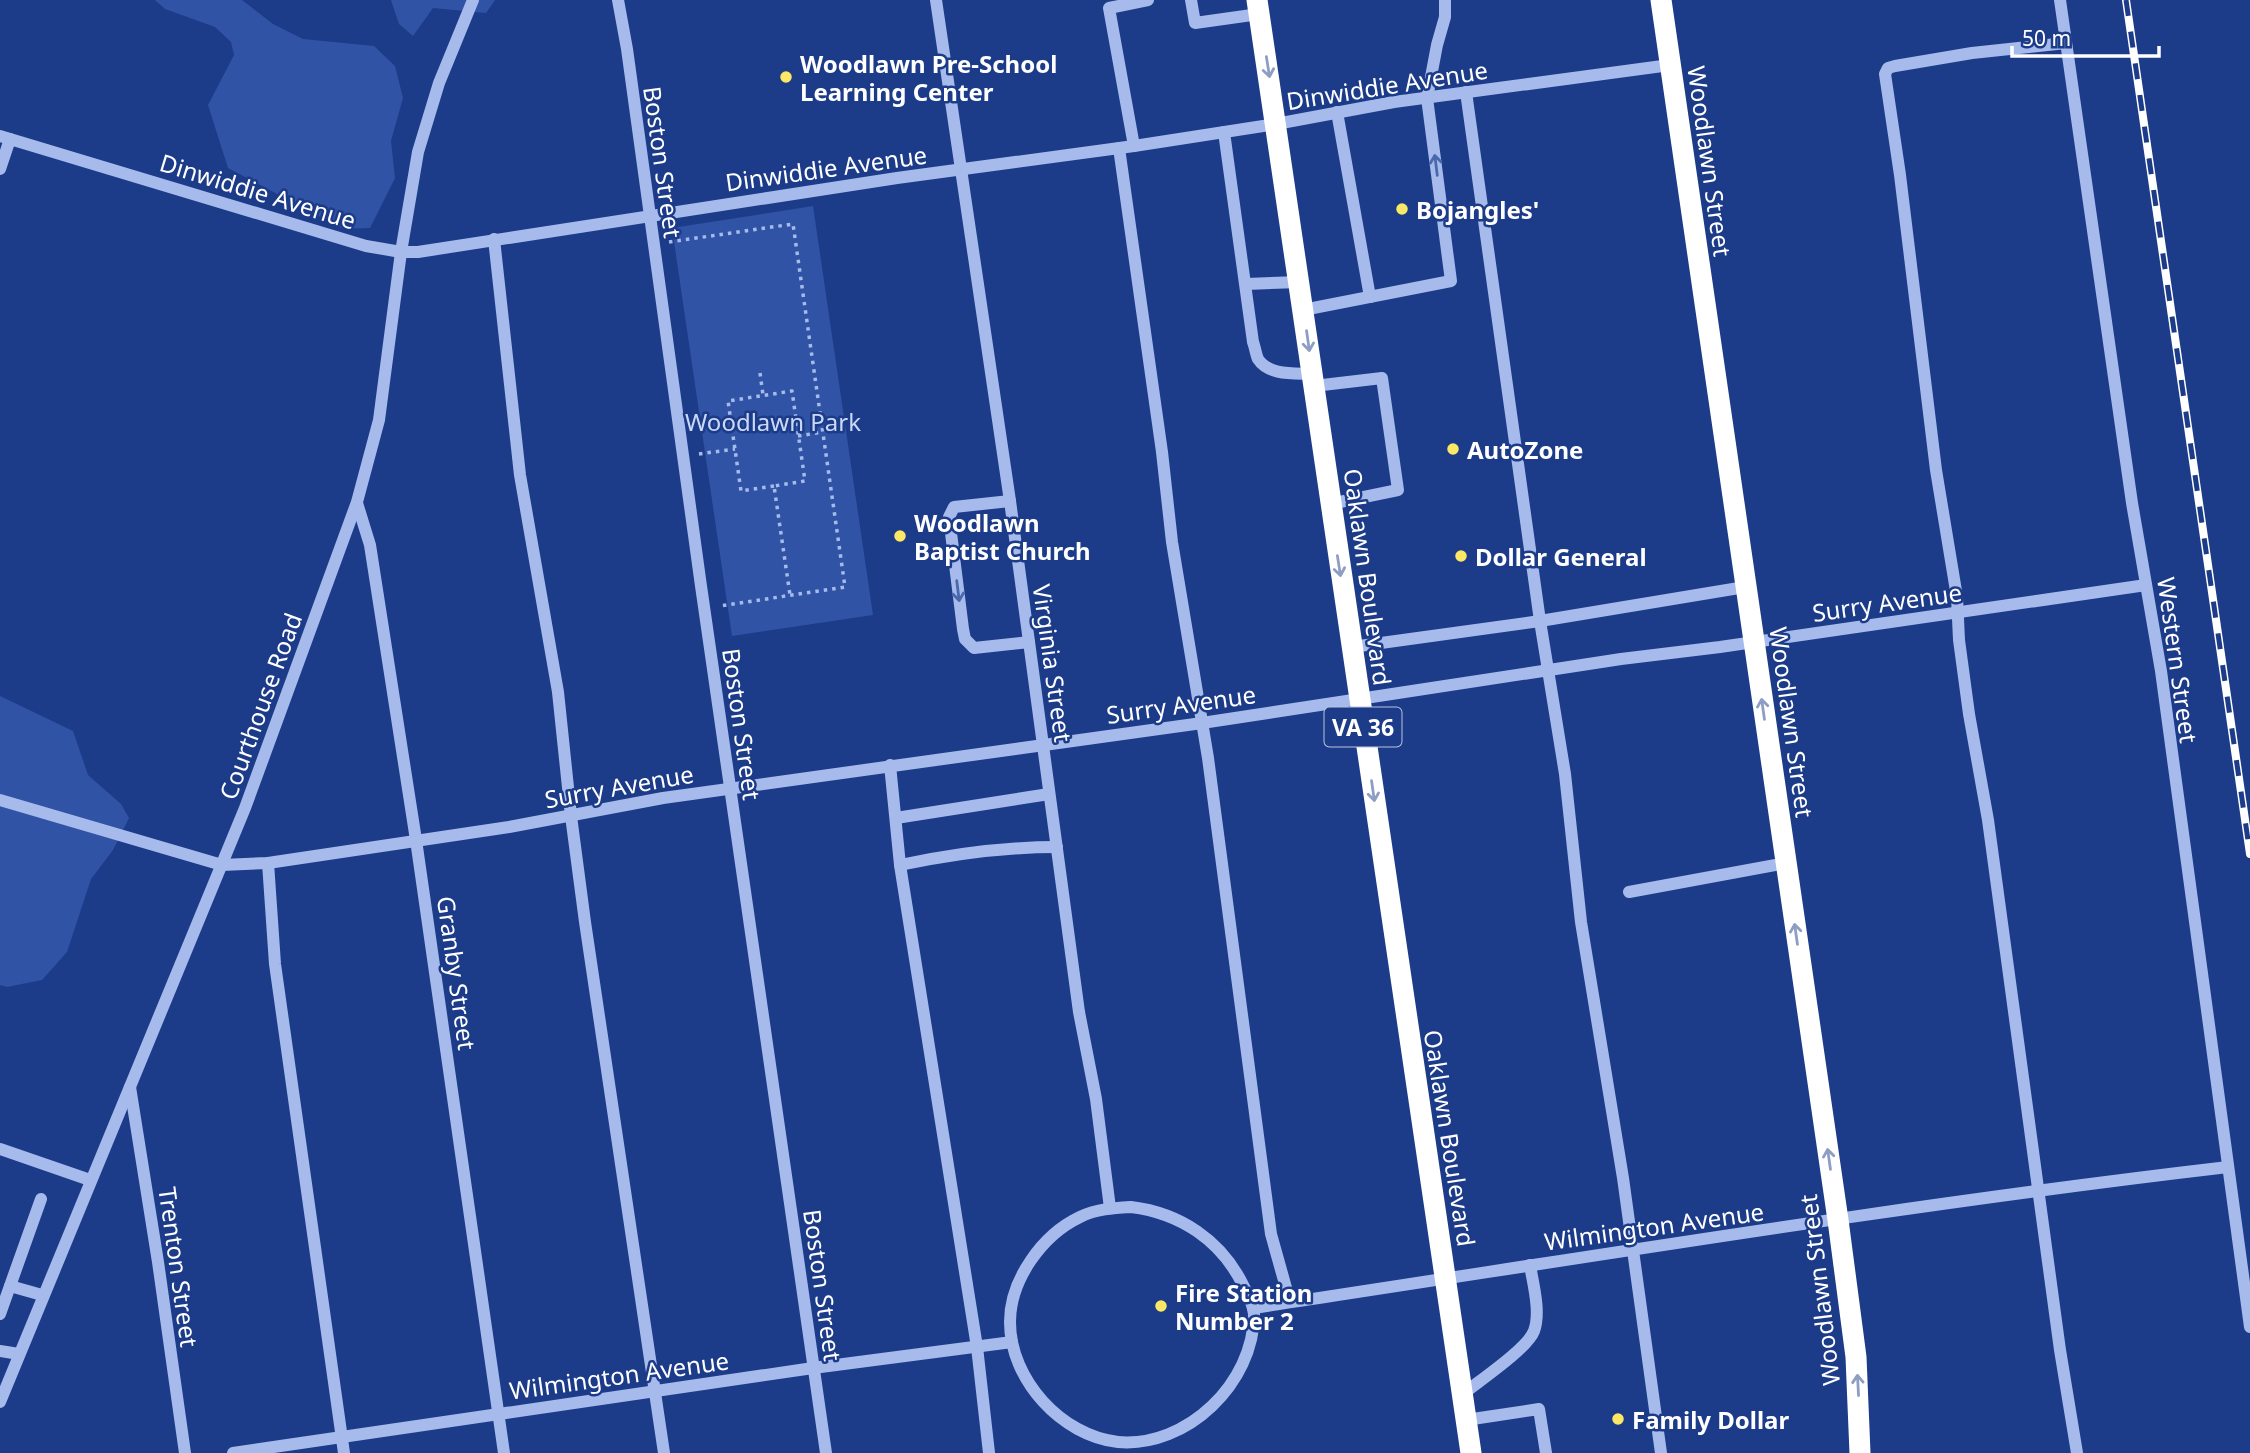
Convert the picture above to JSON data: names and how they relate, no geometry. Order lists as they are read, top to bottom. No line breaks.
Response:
{"streets":{"highway":["Woodlawn Street","Oaklawn Boulevard","VA 36"],"street":["Dinwiddie Avenue","Boston Street","Surry Avenue","Western Street","Virginia Street","Courthouse Road","Granby Street","Wilmington Avenue","Trenton Street"]},"crossings":[["Dinwiddie Avenue","Woodlawn Street"],["Dinwiddie Avenue","Boston Street"],["Dinwiddie Avenue","Oaklawn Boulevard"],["Dinwiddie Avenue","Virginia Street"],["Dinwiddie Avenue","Courthouse Road"],["Woodlawn Street","Surry Avenue"],["Woodlawn Street","Wilmington Avenue"],["Boston Street","Surry Avenue"],["Boston Street","Wilmington Avenue"],["Oaklawn Boulevard","Surry Avenue"],["Oaklawn Boulevard","Wilmington Avenue"],["Surry Avenue","Western Street"],["Surry Avenue","Virginia Street"],["Surry Avenue","Courthouse Road"],["Surry Avenue","Granby Street"],["Western Street","Wilmington Avenue"],["Virginia Street","Wilmington Avenue"],["Courthouse Road","Granby Street"],["Courthouse Road","Trenton Street"],["Granby Street","Wilmington Avenue"]],"one_way":["Woodlawn Street","Oaklawn Boulevard"],"parks":["Woodlawn Park"],"places":["Woodlawn Pre-School Learning Center","Bojangles'","AutoZone","Woodlawn Baptist Church","Dollar General","Fire Station Number 2","Family Dollar"],"scale_bar":"50 m"}
